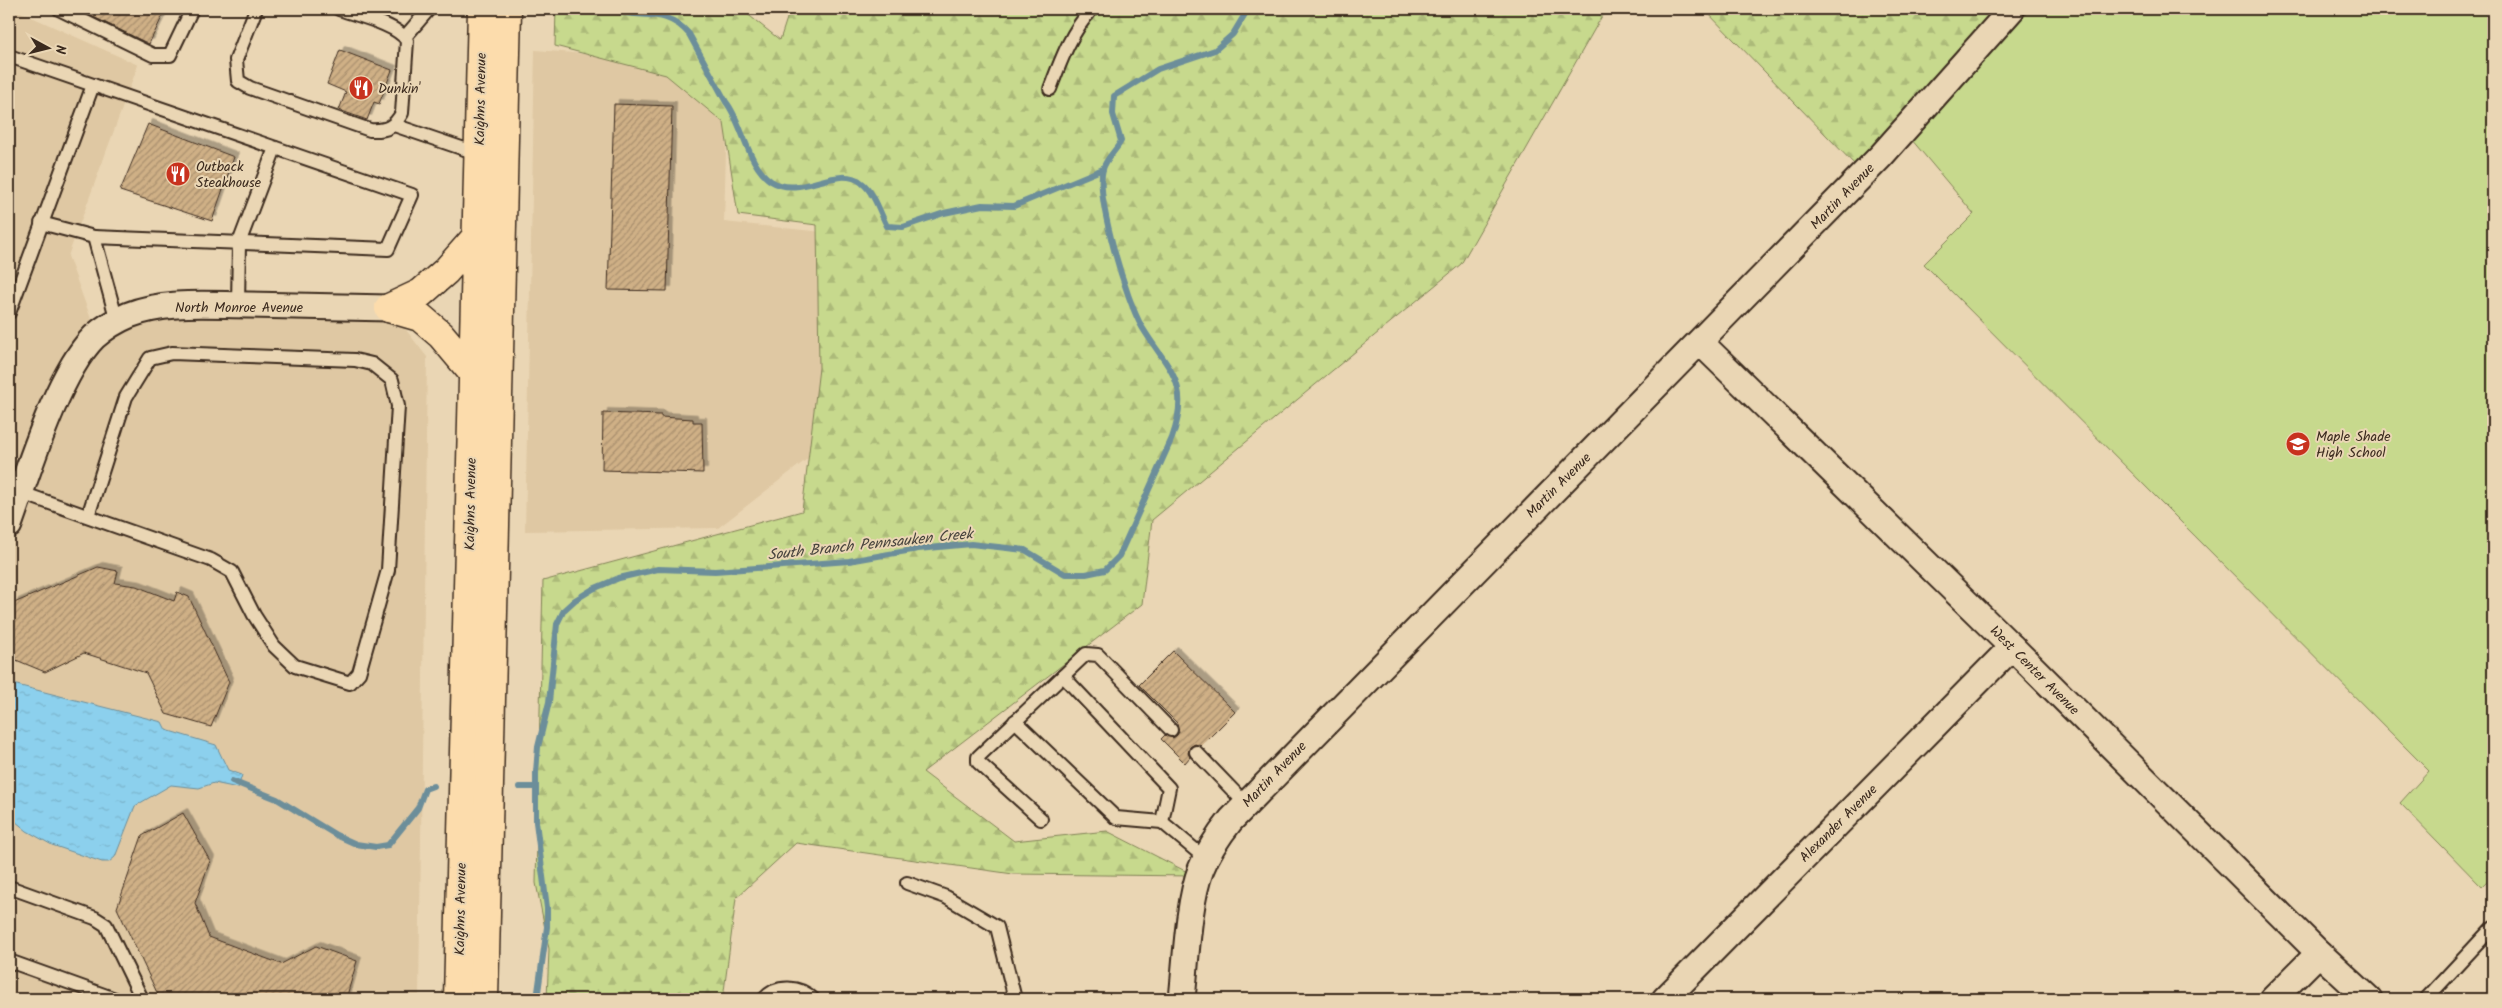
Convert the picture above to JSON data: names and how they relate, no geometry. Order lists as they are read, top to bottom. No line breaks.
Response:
{"streets":{"highway":["Kaighns Avenue"],"street":["Martin Avenue","North Monroe Avenue","West Center Avenue","Alexander Avenue"]},"crossings":[["Martin Avenue","West Center Avenue"],["West Center Avenue","Alexander Avenue"]],"water":["South Branch Pennsauken Creek"],"places":{"restaurant":["Dunkin'","Outback Steakhouse"],"school or university":["Maple Shade High School"]},"north":"right"}
